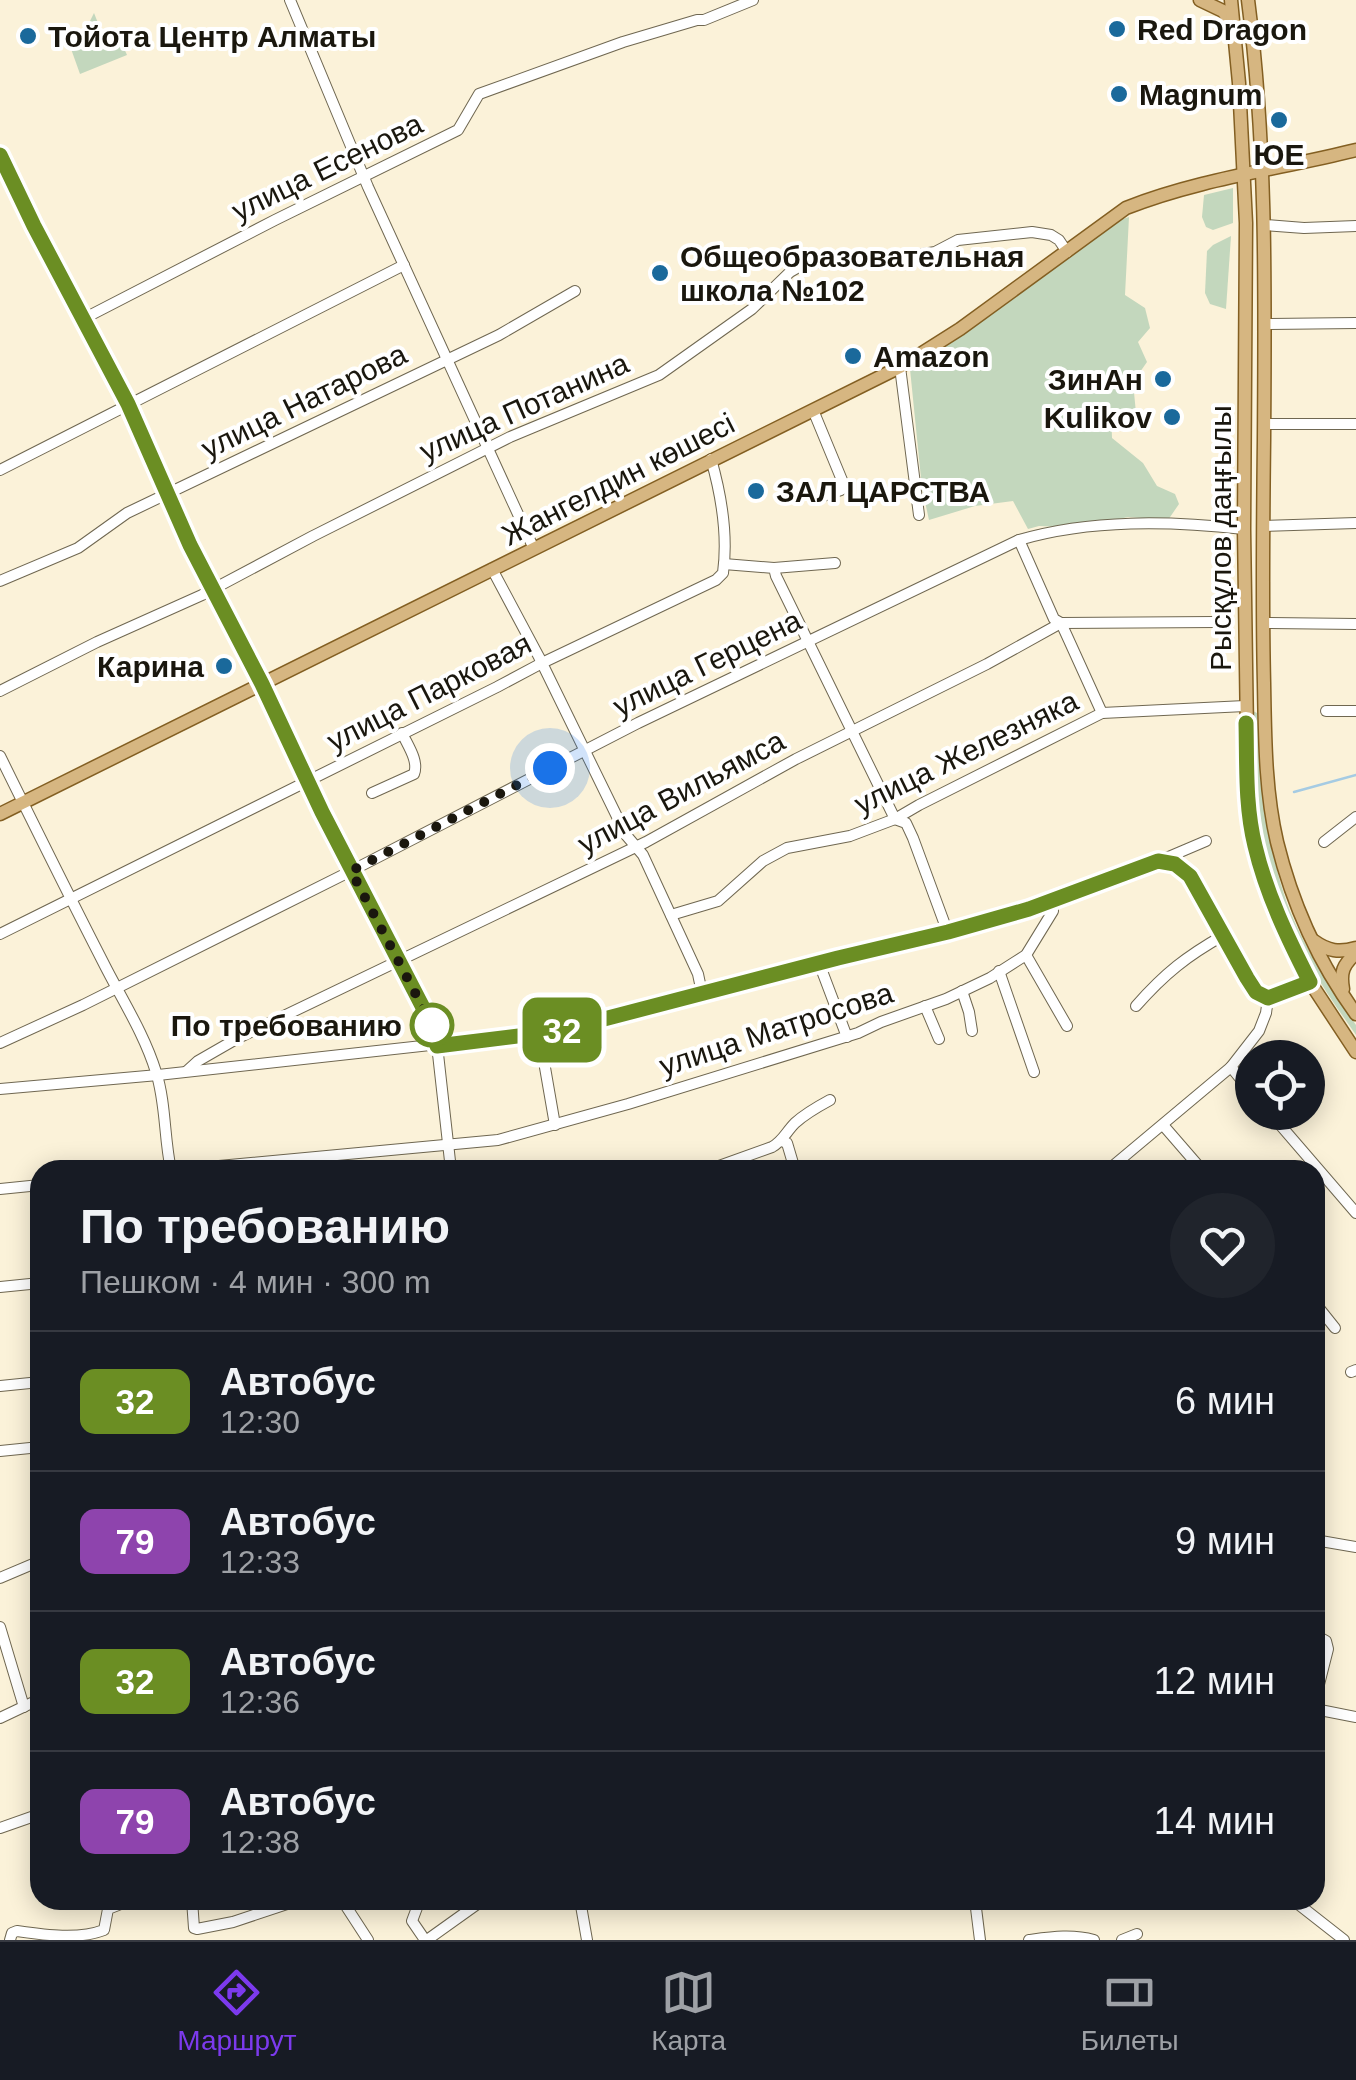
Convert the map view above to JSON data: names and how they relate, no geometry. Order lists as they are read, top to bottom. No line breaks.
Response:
{"streets":{"main road":["Жангелдин көшесі","Рысқұлов даңғылы"],"street":["улица Есенова","улица Натарова","улица Потанина","улица Герцена","улица Парковая","улица Железняка","улица Вильямса","улица Матросова"]},"crossings":[["улица Потанина","Жангелдин көшесі"],["Жангелдин көшесі","Рысқұлов даңғылы"],["Рысқұлов даңғылы","улица Герцена"],["Рысқұлов даңғылы","улица Железняка"]],"places":["Red Dragon","Тойота Центр Алматы","Magnum","ЮЕ","Общеобразовательная школа №102","Amazon","ЗинАн","Kulikov","ЗАЛ ЦАРСТВА","Карина","По требованию"],"lines":["bus line 32"],"page":{"on_map":"32","heading":["По требованию","Пешком · 4 мин · 300 m"],"list":[{"mark":"32","name":"Автобус","note":"12:30","value":"6 мин"},{"mark":"79","name":"Автобус","note":"12:33","value":"9 мин"},{"mark":"32","name":"Автобус","note":"12:36","value":"12 мин"},{"mark":"79","name":"Автобус","note":"12:38","value":"14 мин"}],"tabs":["Маршрут","Карта","Билеты"]}}
